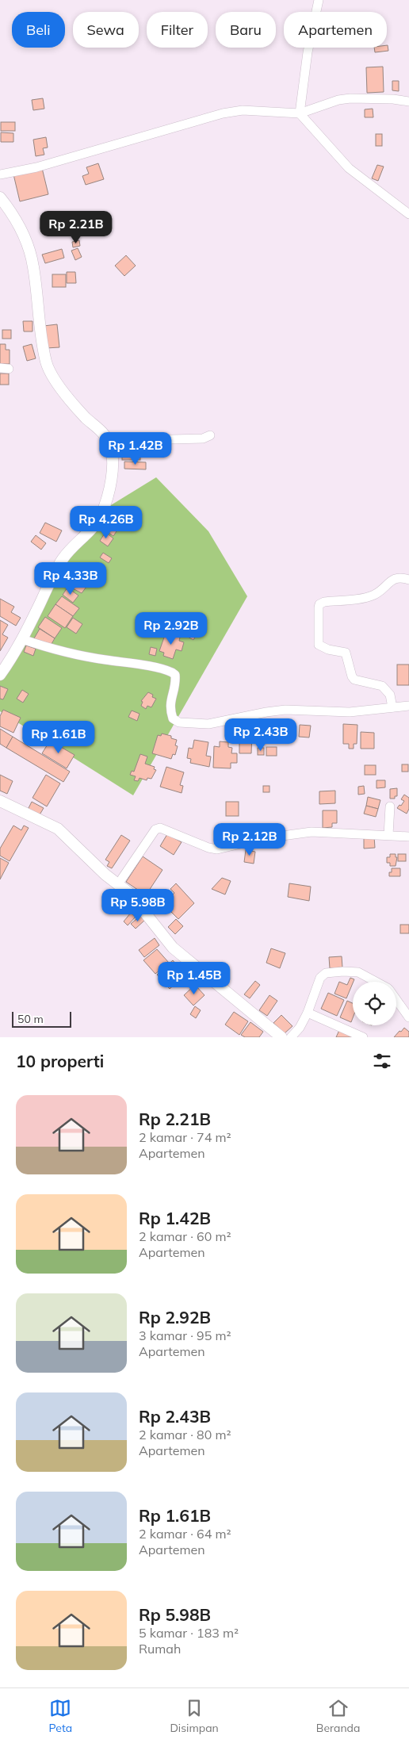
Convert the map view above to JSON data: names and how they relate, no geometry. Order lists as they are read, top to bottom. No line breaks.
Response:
{"scale_bar":"50 m","page":{"chip":["Beli","Sewa","Filter","Baru","Apartemen"],"price":["Rp 2.21B","Rp 1.42B","Rp 4.26B","Rp 4.33B","Rp 2.92B","Rp 2.43B","Rp 1.61B","Rp 2.12B","Rp 5.98B","Rp 1.45B"],"scale":"50 m","heading":"10 properti","list":[{"name":"Rp 2.21B","note":"2 kamar · 74 m² · Apartemen"},{"name":"Rp 1.42B","note":"2 kamar · 60 m² · Apartemen"},{"name":"Rp 2.92B","note":"3 kamar · 95 m² · Apartemen"},{"name":"Rp 2.43B","note":"2 kamar · 80 m² · Apartemen"},{"name":"Rp 1.61B","note":"2 kamar · 64 m² · Apartemen"},{"name":"Rp 5.98B","note":"5 kamar · 183 m² · Rumah"}],"tabs":["Peta","Disimpan","Beranda"]}}
